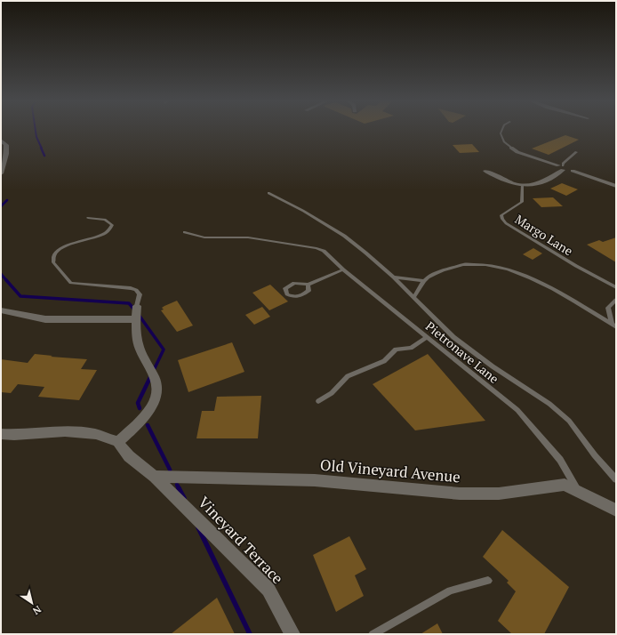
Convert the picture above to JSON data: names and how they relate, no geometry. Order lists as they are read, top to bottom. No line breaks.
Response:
{"streets":{"street":["Old Vineyard Avenue","Vineyard Terrace"],"lane":["Margo Lane","Pietronave Lane"]},"crossings":[["Pietronave Lane","Old Vineyard Avenue"],["Old Vineyard Avenue","Vineyard Terrace"]],"north":"bottom right"}
